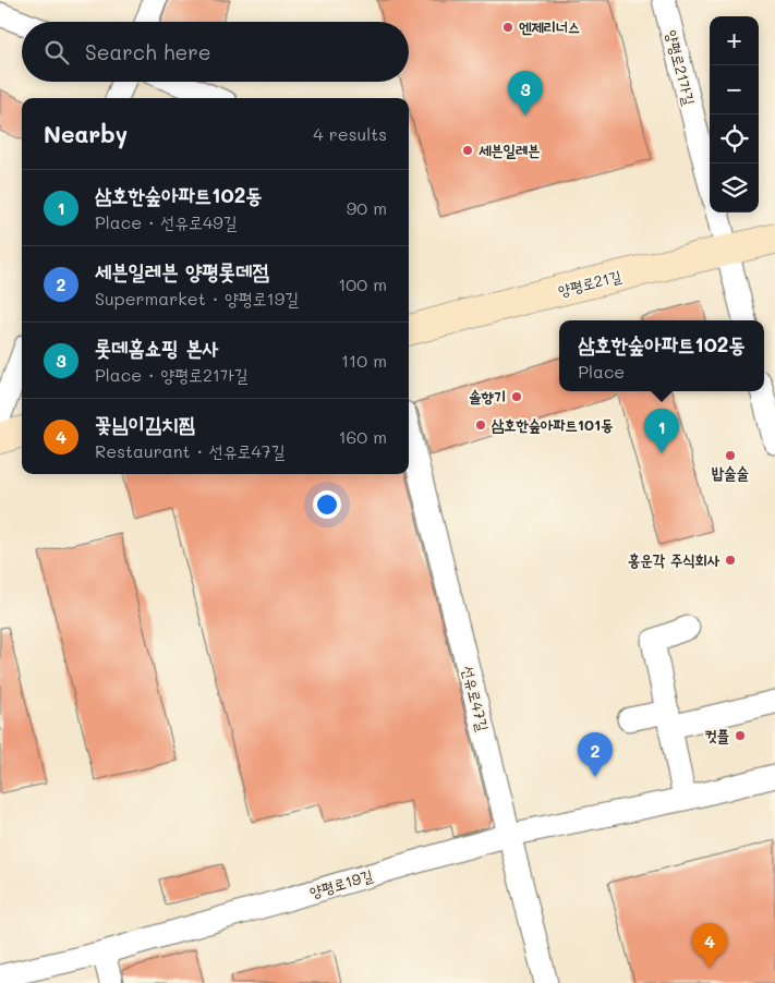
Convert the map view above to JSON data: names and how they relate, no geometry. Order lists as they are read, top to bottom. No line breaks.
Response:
{"streets":{"street":["양평로21가길","양평로21길","선유로47길","양평로19길"]},"crossings":[["선유로47길","양평로19길"]],"places":["엔제리너스","세븐일레븐","솔향기","삼호한숲아파트101동","밥술술","홍운각 주식회사","컷플"],"page":{"map_buttons":["+","−"],"search":"Search here","pins":["3","1","2","4"],"heading":["Nearby","4 results"],"list":[{"mark":"1","name":"삼호한숲아파트102동","note":"Place · 선유로49길","value":"90 m"},{"mark":"2","name":"세븐일레븐 양평롯데점","note":"Supermarket · 양평로19길","value":"100 m"},{"mark":"3","name":"롯데홈쇼핑 본사","note":"Place · 양평로21가길","value":"110 m"},{"mark":"4","name":"꽃님이김치찜","note":"Restaurant · 선유로47길","value":"160 m"}],"popup":["삼호한숲아파트102동","Place"]}}
